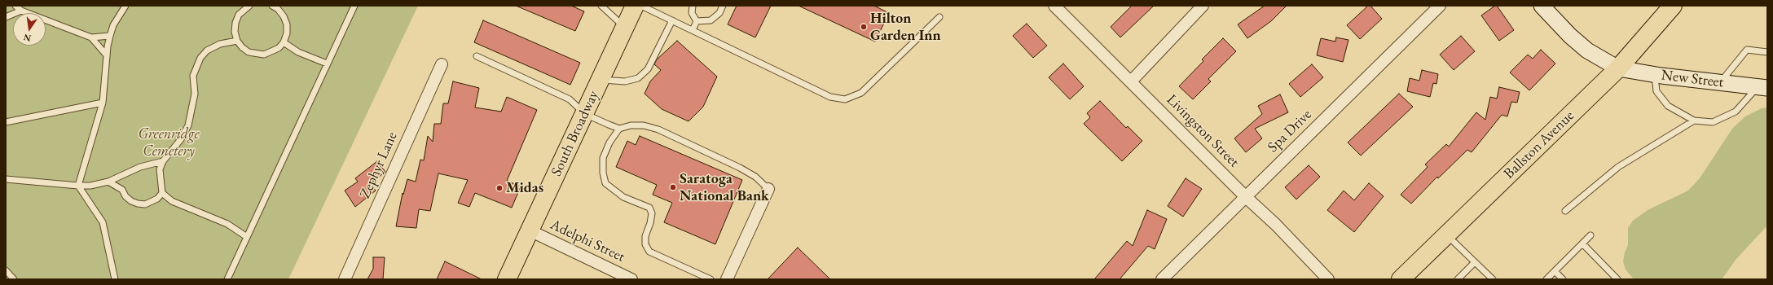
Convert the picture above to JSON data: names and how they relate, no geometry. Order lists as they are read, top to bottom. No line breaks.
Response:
{"streets":{"main road":["South Broadway","Ballston Avenue"],"street":["New Street","Livingston Street","Spa Drive","Zephyr Lane","Adelphi Street"]},"crossings":[["New Street","Ballston Avenue"],["Livingston Street","Spa Drive"],["South Broadway","Adelphi Street"]],"parks":["Greenridge Cemetery"],"places":["Hilton Garden Inn","Saratoga National Bank","Midas"],"north":"bottom"}
